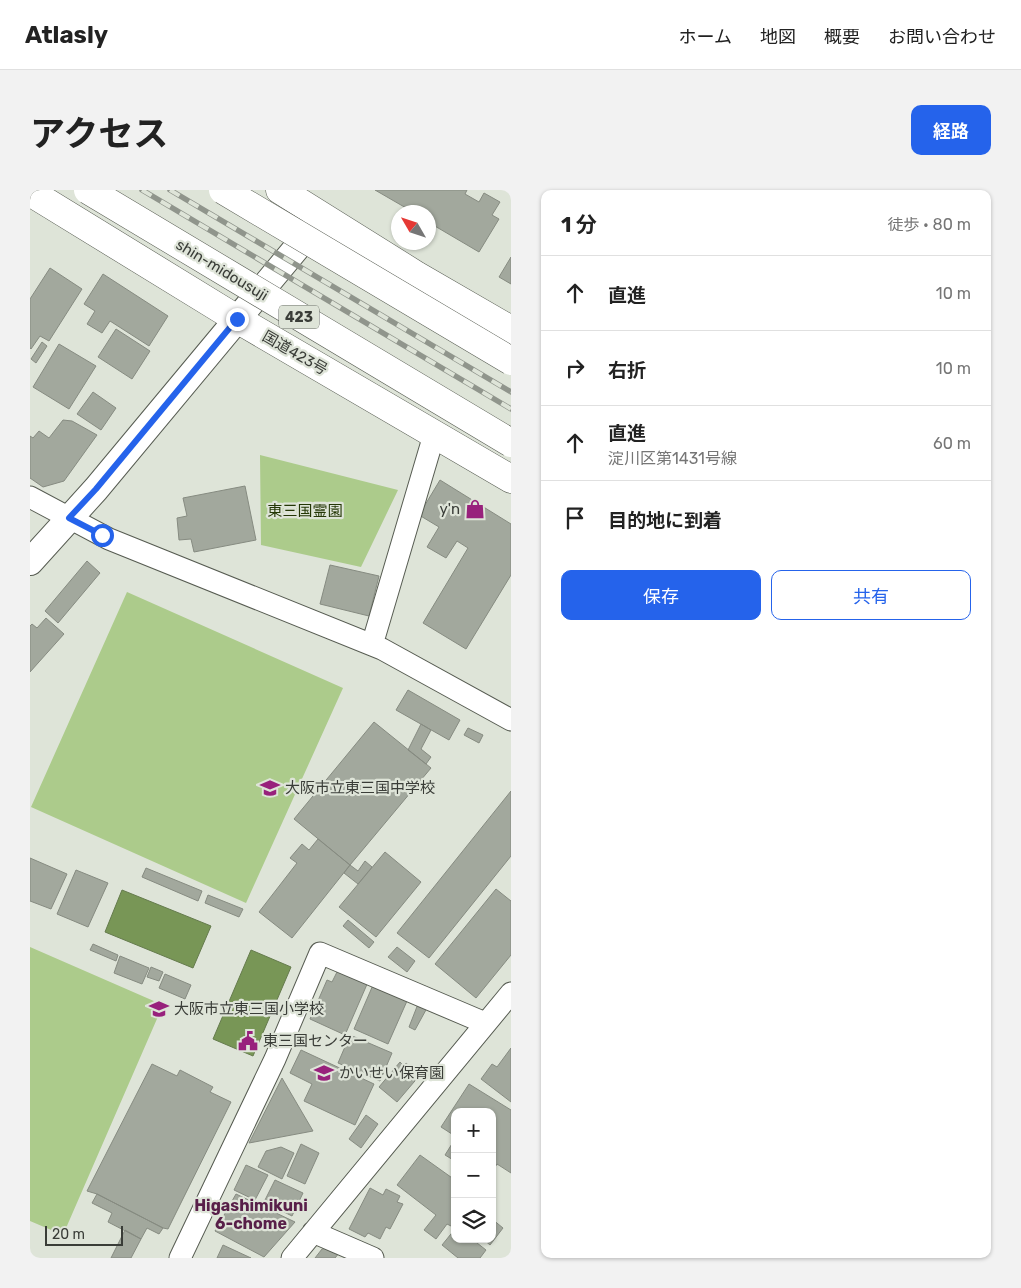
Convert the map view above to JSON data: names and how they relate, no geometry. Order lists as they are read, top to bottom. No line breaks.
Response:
{"streets":{"highway":["shin-midousuji","423","国道423号"]},"districts":["Higashimikuni 6-chome"],"parks":["東三国霊園"],"places":{"shop":["y'n"],"school or university":["大阪市立東三国中学校","大阪市立東三国小学校","かいせい保育園"],"public building":["東三国センター"]},"scale_bar":"20 m","north":"top left","page":{"header":"Atlasly","nav":["ホーム","地図","概要","お問い合わせ"],"title":"アクセス","buttons":["経路",["保存","共有"]],"heading":["1 分","徒歩 · 80 m"],"list":[["直進","10 m"],["右折","10 m"],["直進","淀川区第1431号線","60 m"],"目的地に到着"],"map_buttons":["+","−"],"scale":"20 m"}}
